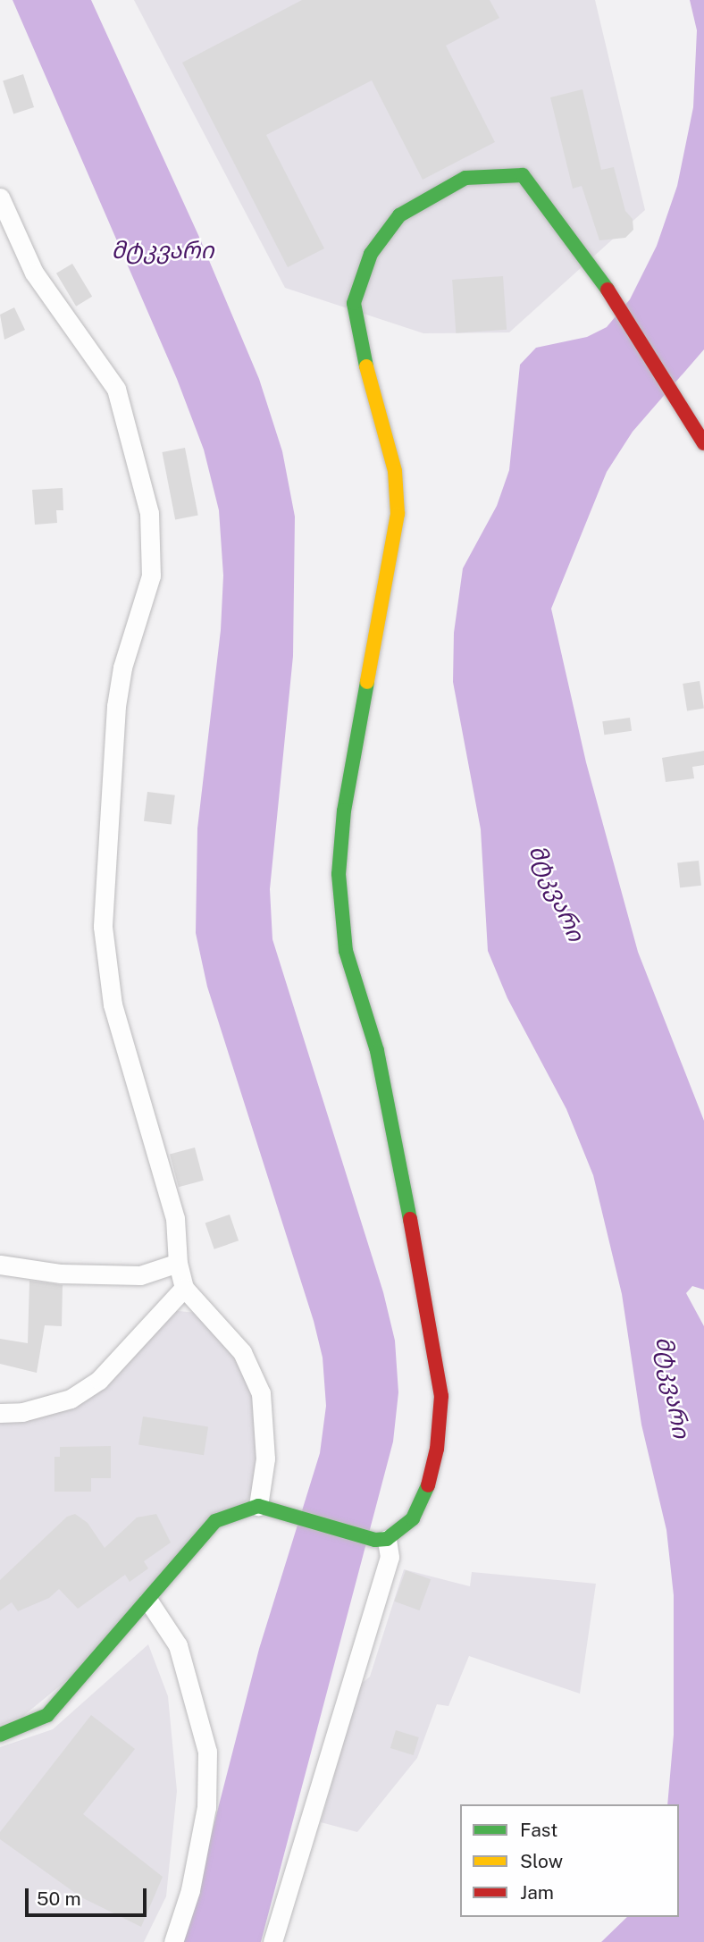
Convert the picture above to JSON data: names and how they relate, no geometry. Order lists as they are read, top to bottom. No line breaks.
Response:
{"water":["მტკვარი"],"legend":["Fast","Slow","Jam"],"scale_bar":"50 m"}
